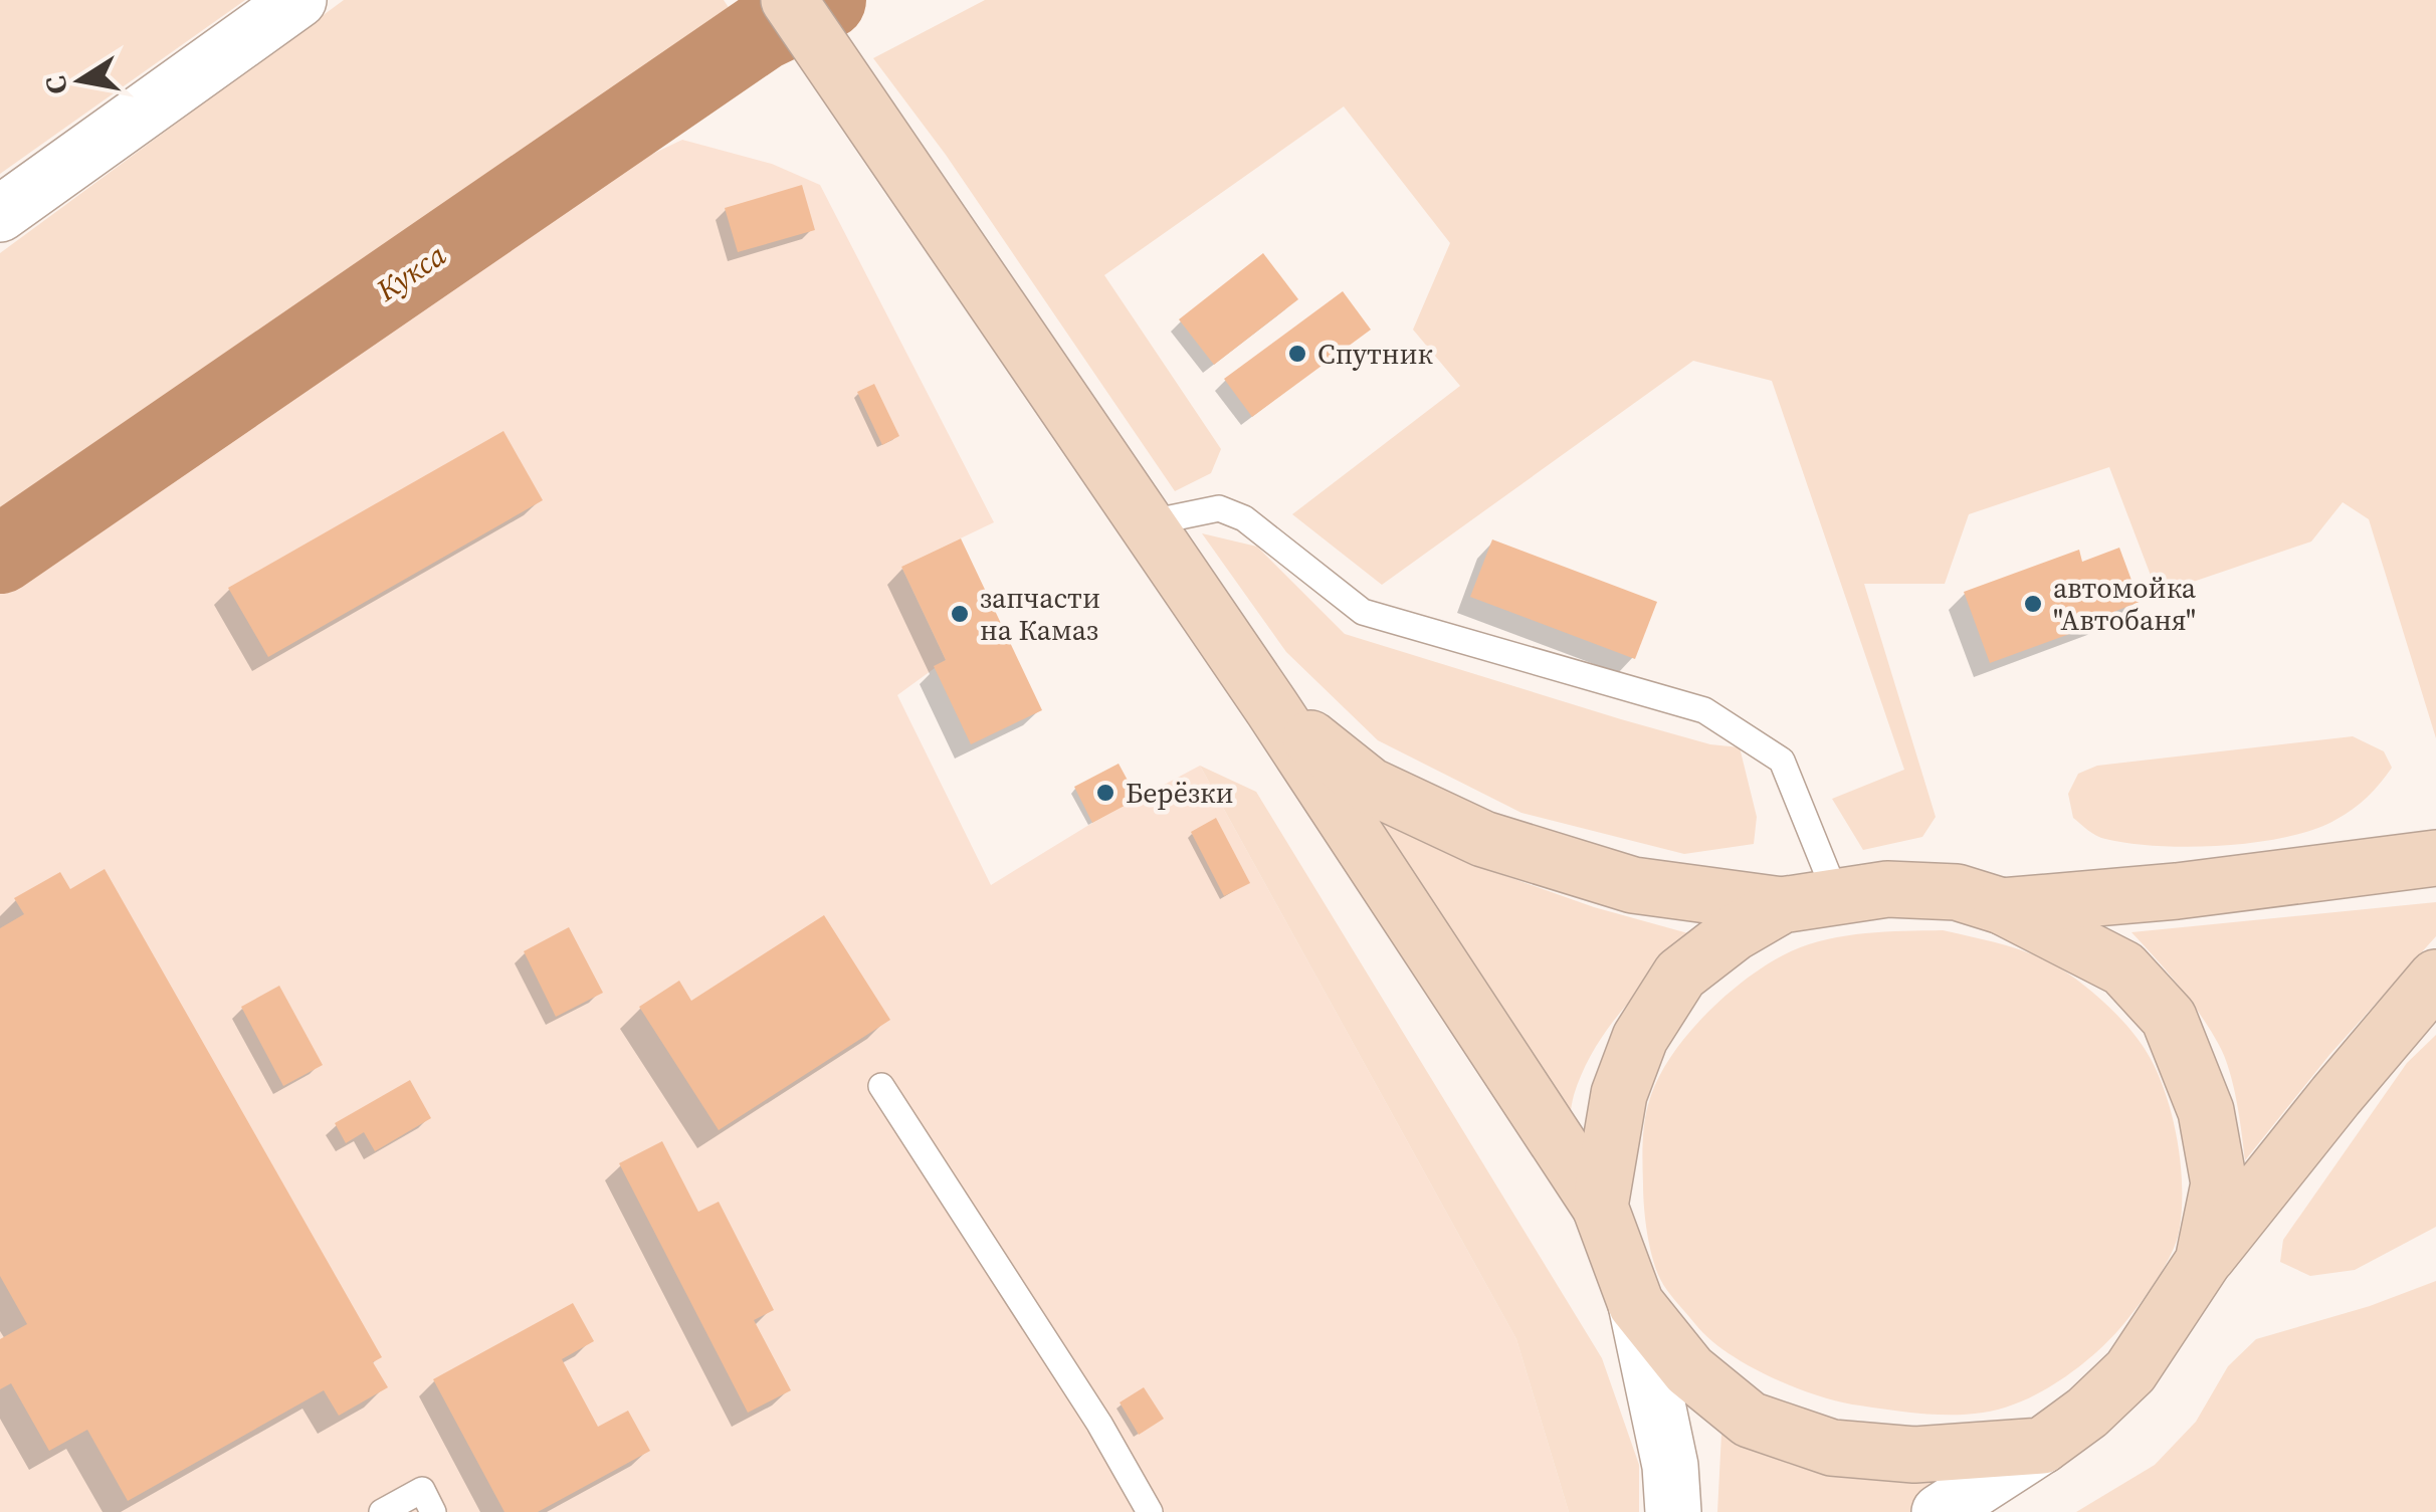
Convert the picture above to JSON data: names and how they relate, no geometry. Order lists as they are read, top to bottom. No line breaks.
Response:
{"water":["Кукса"],"places":["Спутник","автомойка \"Автобаня\"","запчасти на Камаз","Берёзки"],"north":"left"}
